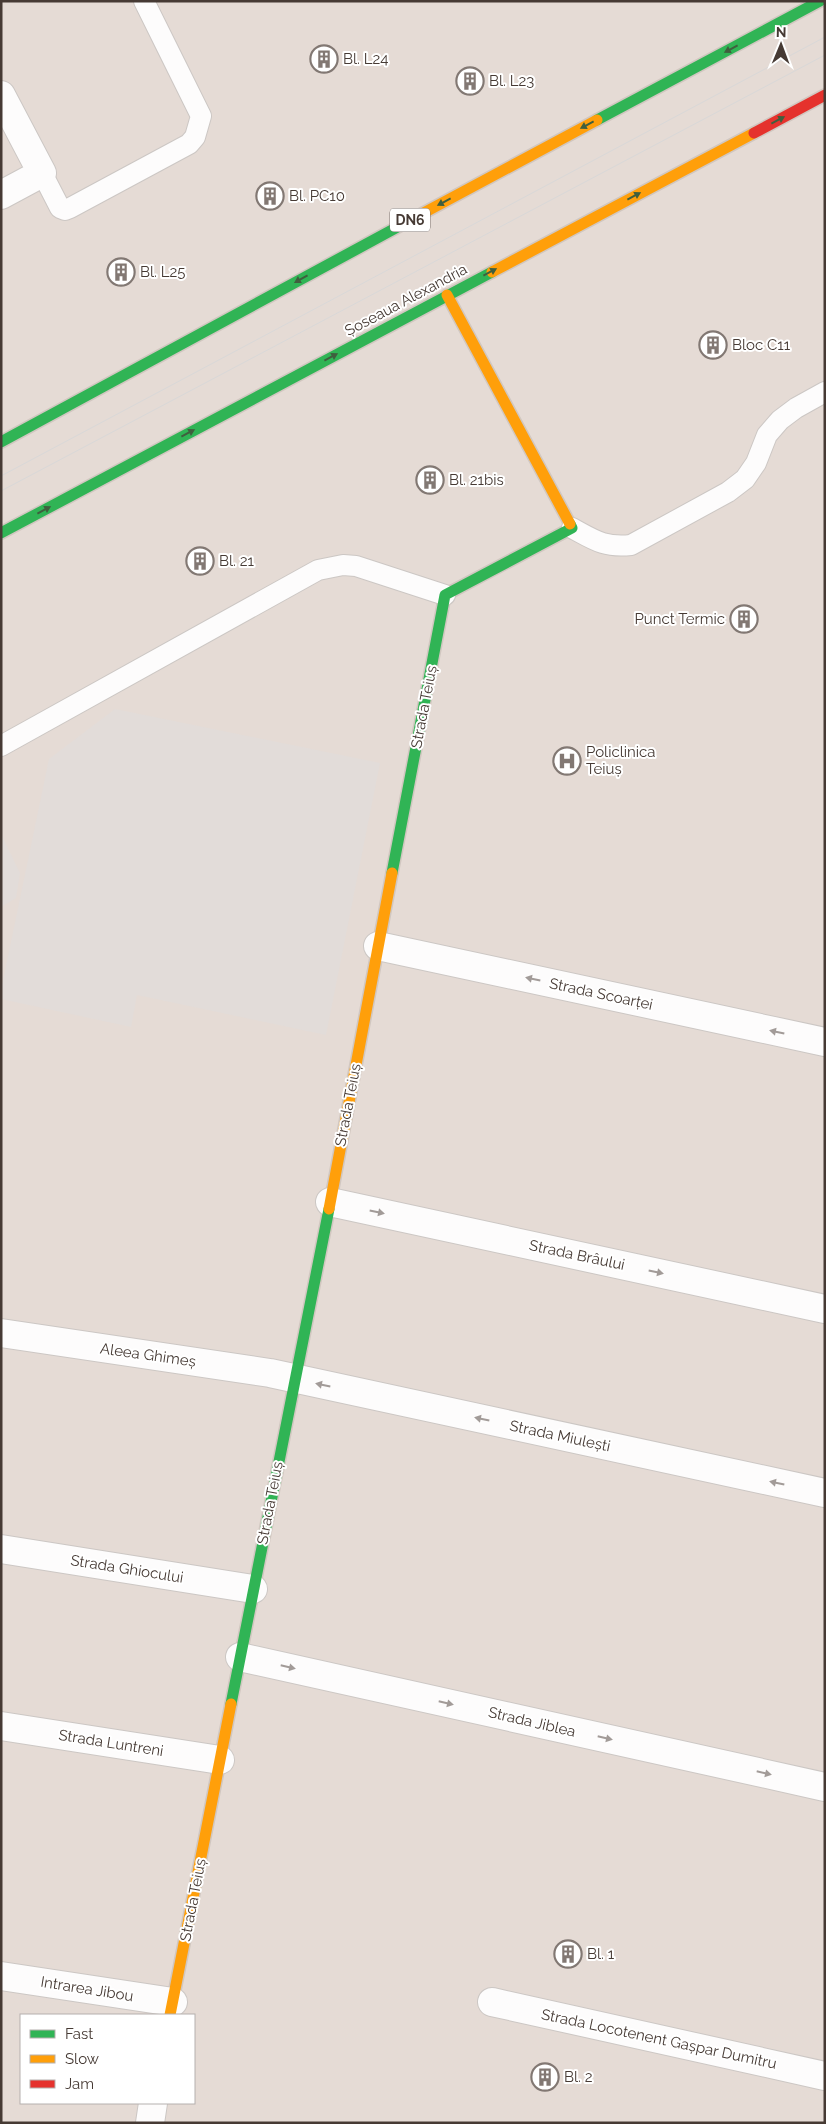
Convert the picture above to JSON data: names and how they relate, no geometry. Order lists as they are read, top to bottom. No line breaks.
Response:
{"streets":{"street":["DN6","Șoseaua Alexandria","Strada Teiuș","Strada Scoarței","Strada Brâului","Aleea Ghimeș","Strada Miulești","Strada Ghiocului","Strada Jiblea","Strada Luntreni","Intrarea Jibou","Strada Locotenent Gașpar Dumitru"]},"crossings":[["Strada Teiuș","Strada Scoarței"],["Strada Teiuș","Strada Brâului"],["Strada Teiuș","Aleea Ghimeș"],["Strada Teiuș","Strada Miulești"],["Strada Teiuș","Strada Ghiocului"],["Strada Teiuș","Strada Jiblea"],["Strada Teiuș","Strada Luntreni"],["Strada Teiuș","Intrarea Jibou"],["Aleea Ghimeș","Strada Miulești"]],"one_way":["Strada Scoarței","Strada Brâului","Strada Miulești","Strada Jiblea"],"places":{"building":["Bl. L24","Bl. L23","Bl. PC10","Bl. L25","Bloc C11","Bl. 21bis","Bl. 21","Punct Termic","Bl. 1","Bl. 2"],"hospital":["Policlinica Teiuș"]},"legend":["Fast","Slow","Jam"],"north":"top"}
